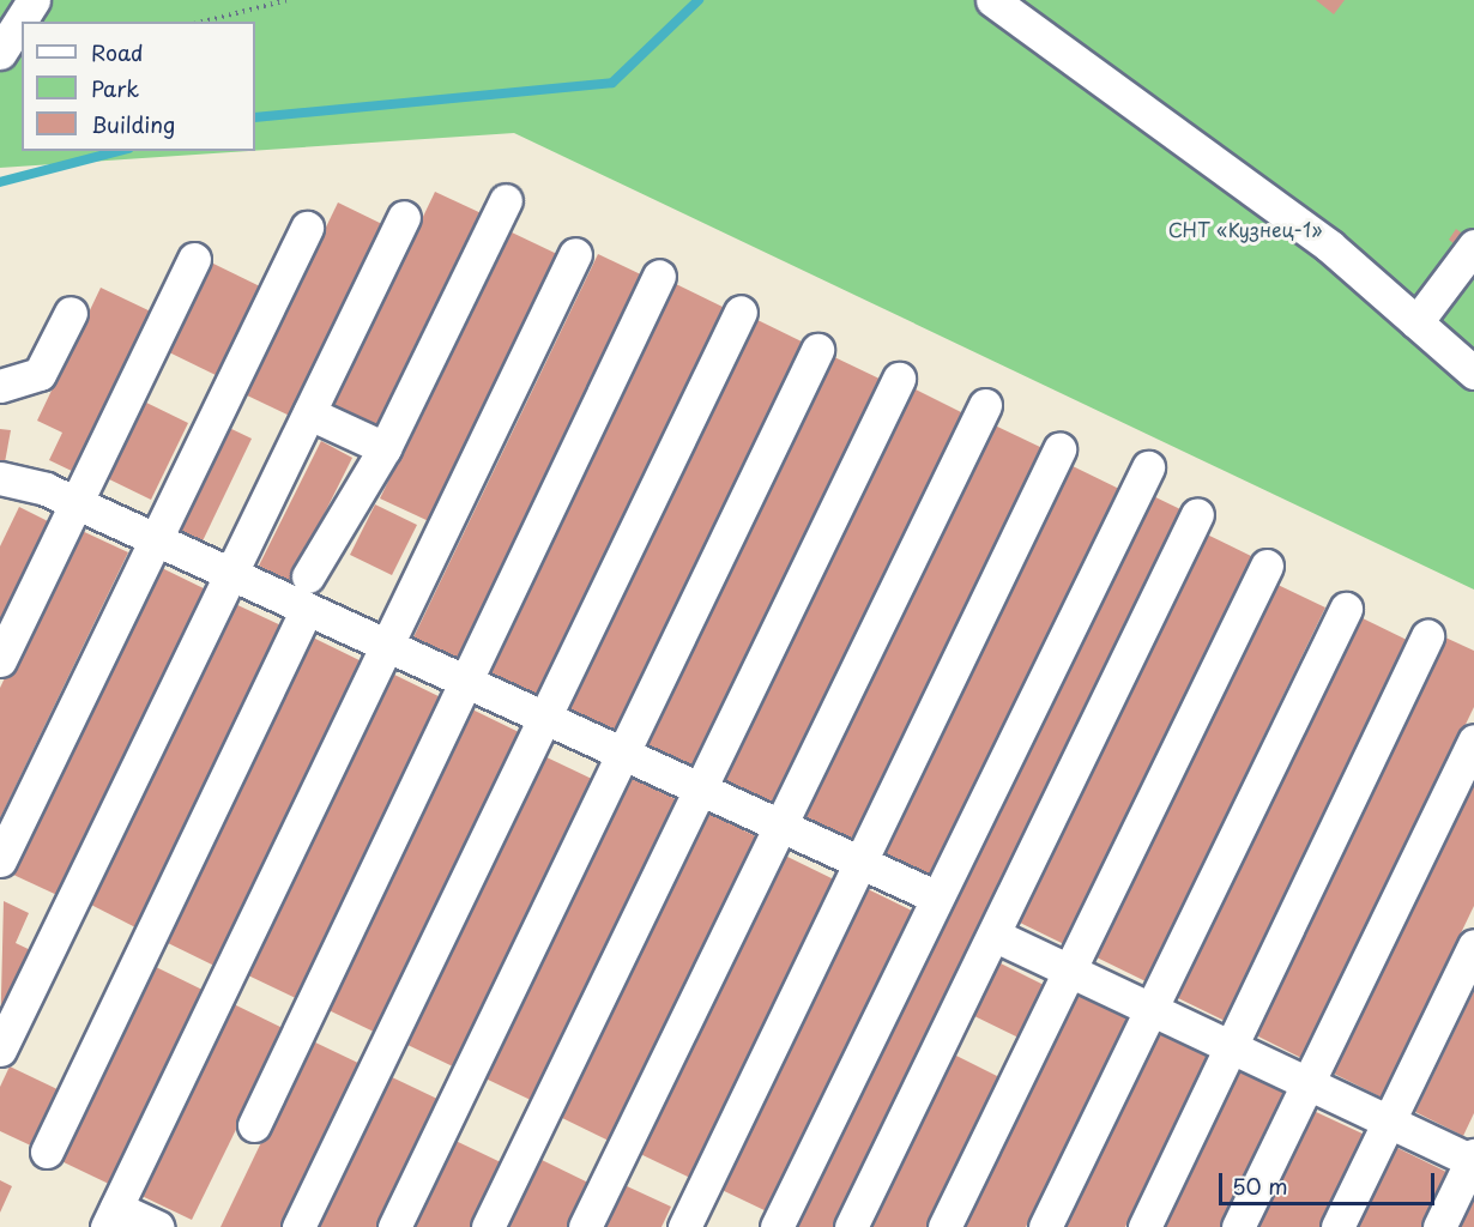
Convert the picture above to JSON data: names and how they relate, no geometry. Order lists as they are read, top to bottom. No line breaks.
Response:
{"parks":["СНТ «Кузнец-1»"],"legend":["Road","Park","Building"],"scale_bar":"50 m"}
